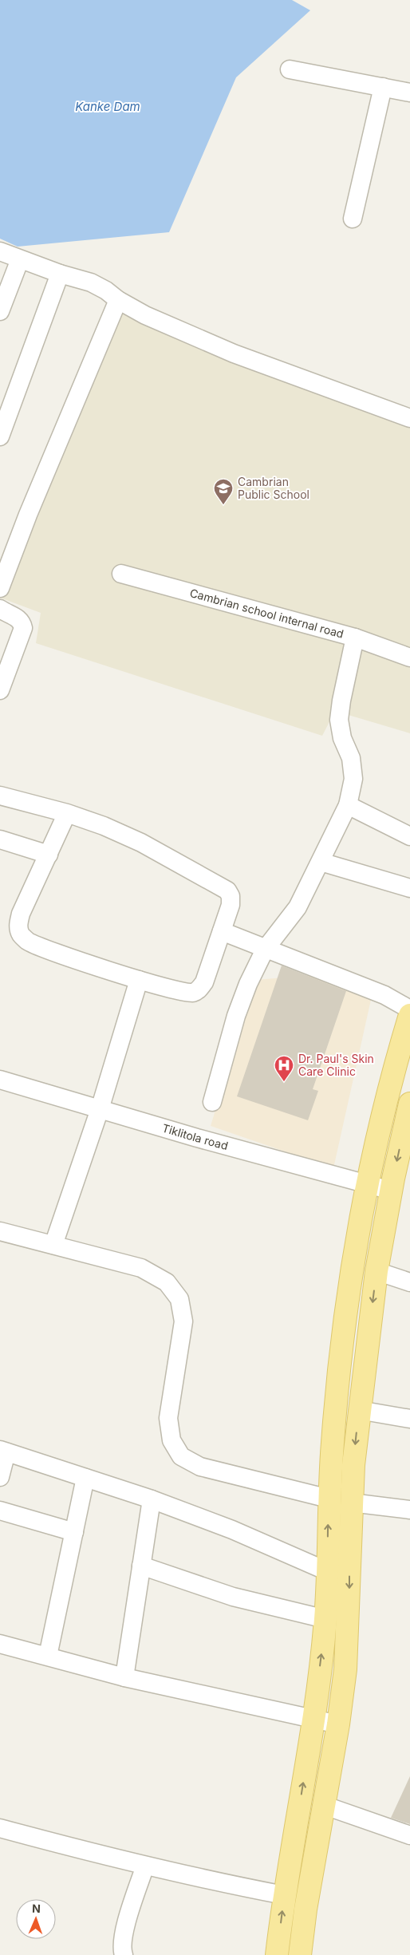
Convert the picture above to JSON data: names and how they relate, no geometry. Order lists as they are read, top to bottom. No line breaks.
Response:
{"streets":{"street":["Cambrian school internal road","Tiklitola road"]},"water":["Kanke Dam"],"places":{"school or university":["Cambrian Public School"],"hospital":["Dr. Paul's Skin Care Clinic"]},"north":"top"}
